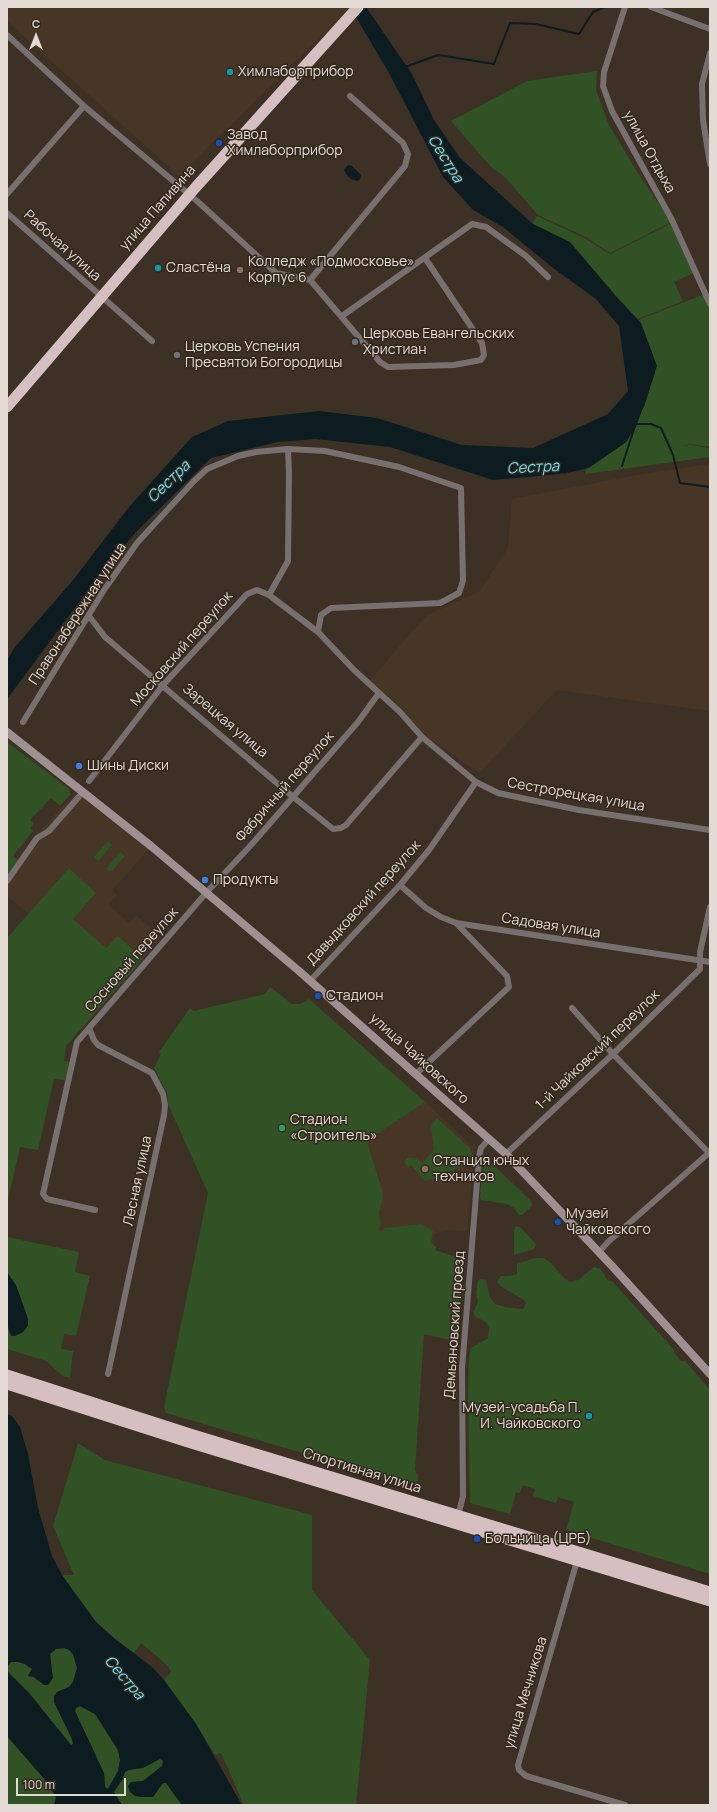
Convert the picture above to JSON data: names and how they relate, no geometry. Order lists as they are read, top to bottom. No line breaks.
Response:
{"streets":{"highway":["улица Папивина","Спортивная улица"],"street":["улица Отдыха","Рабочая улица","Правонабережная улица","Московский переулок","Зарецкая улица","Фабричный переулок","Сестрорецкая улица","Давыдковский переулок","Садовая улица","Сосновый переулок","1-й Чайковский переулок","улица Чайковского","Лесная улица","Демьяновский проезд","улица Мечникова"]},"crossings":[["улица Папивина","Рабочая улица"],["Правонабережная улица","Московский переулок"],["Правонабережная улица","Зарецкая улица"],["Московский переулок","Зарецкая улица"],["Московский переулок","Фабричный переулок"],["Московский переулок","Сестрорецкая улица"],["Зарецкая улица","Фабричный переулок"],["Зарецкая улица","Сестрорецкая улица"],["Фабричный переулок","Сестрорецкая улица"],["Фабричный переулок","Сосновый переулок"],["Фабричный переулок","улица Чайковского"],["Сестрорецкая улица","Давыдковский переулок"],["Давыдковский переулок","Садовая улица"],["Давыдковский переулок","улица Чайковского"],["Садовая улица","1-й Чайковский переулок"],["Сосновый переулок","улица Чайковского"],["Сосновый переулок","Лесная улица"],["1-й Чайковский переулок","улица Чайковского"],["улица Чайковского","Демьяновский проезд"],["Демьяновский проезд","Спортивная улица"],["Спортивная улица","улица Мечникова"]],"water":["Сестра"],"places":["Химлаборприбор","Завод Химлаборприбор","Сластёна","Колледж «Подмосковье» Корпус 6","Церковь Евангельских Христиан","Церковь Успения Пресвятой Богородицы","Шины Диски","Продукты","Стадион","Стадион «Строитель»","Станция юных техников","Музей Чайковского","Музей-усадьба П. И. Чайковского","Больница (ЦРБ)"],"scale_bar":"100 m","north":"top"}
